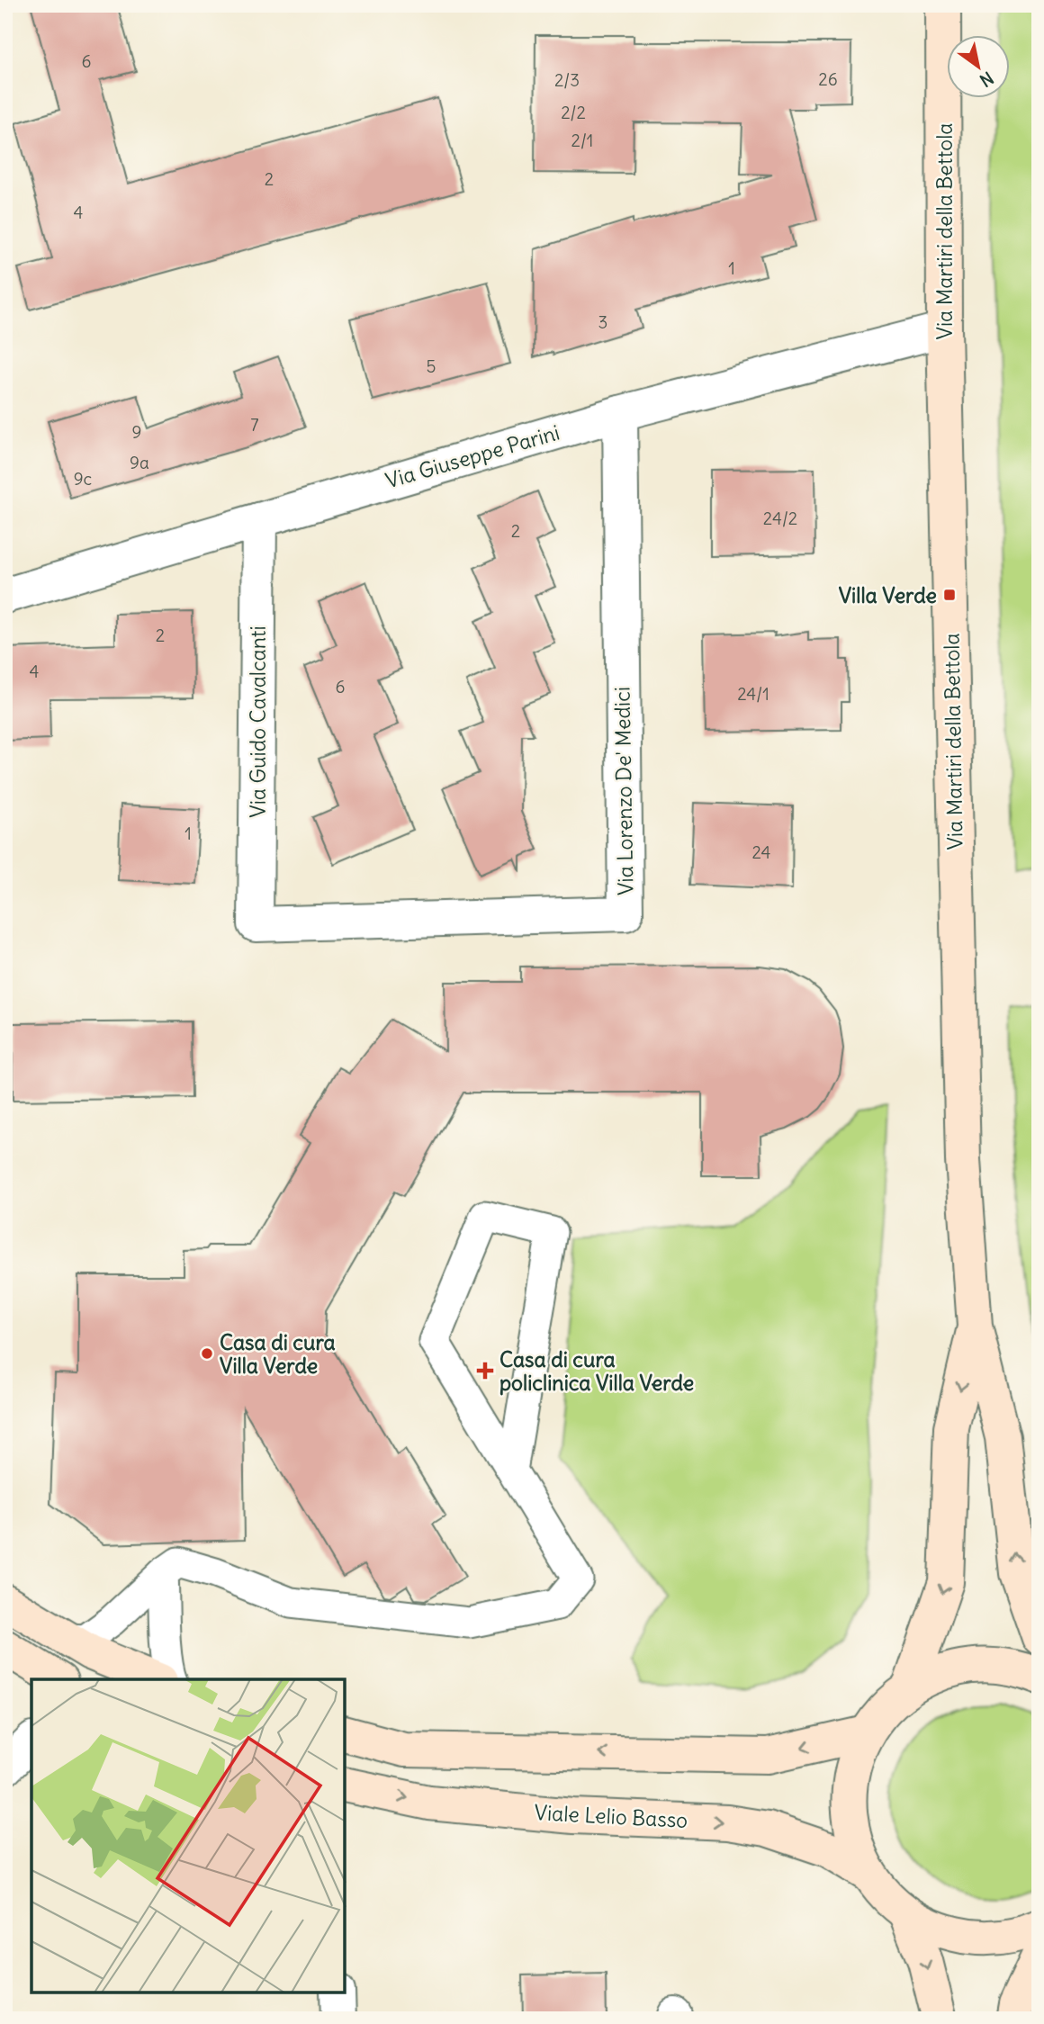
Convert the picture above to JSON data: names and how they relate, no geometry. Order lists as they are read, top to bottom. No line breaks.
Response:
{"streets":{"main road":["Via Martiri della Bettola","Viale Lelio Basso"],"street":["Via Giuseppe Parini","Via Guido Cavalcanti","Via Lorenzo De' Medici"]},"crossings":[["Via Martiri della Bettola","Via Giuseppe Parini"],["Via Martiri della Bettola","Viale Lelio Basso"],["Via Giuseppe Parini","Via Guido Cavalcanti"],["Via Giuseppe Parini","Via Lorenzo De' Medici"],["Via Guido Cavalcanti","Via Lorenzo De' Medici"]],"places":{"transit":["Villa Verde"],"other":["Casa di cura Villa Verde"],"health":["Casa di cura policlinica Villa Verde"]},"house_numbers":["6","26","2/3","2/2","2/1","2","4","1","3","5","7","9","9a","9c","24/2","2","2","4","6","24/1","1","24"],"north":"bottom right"}
